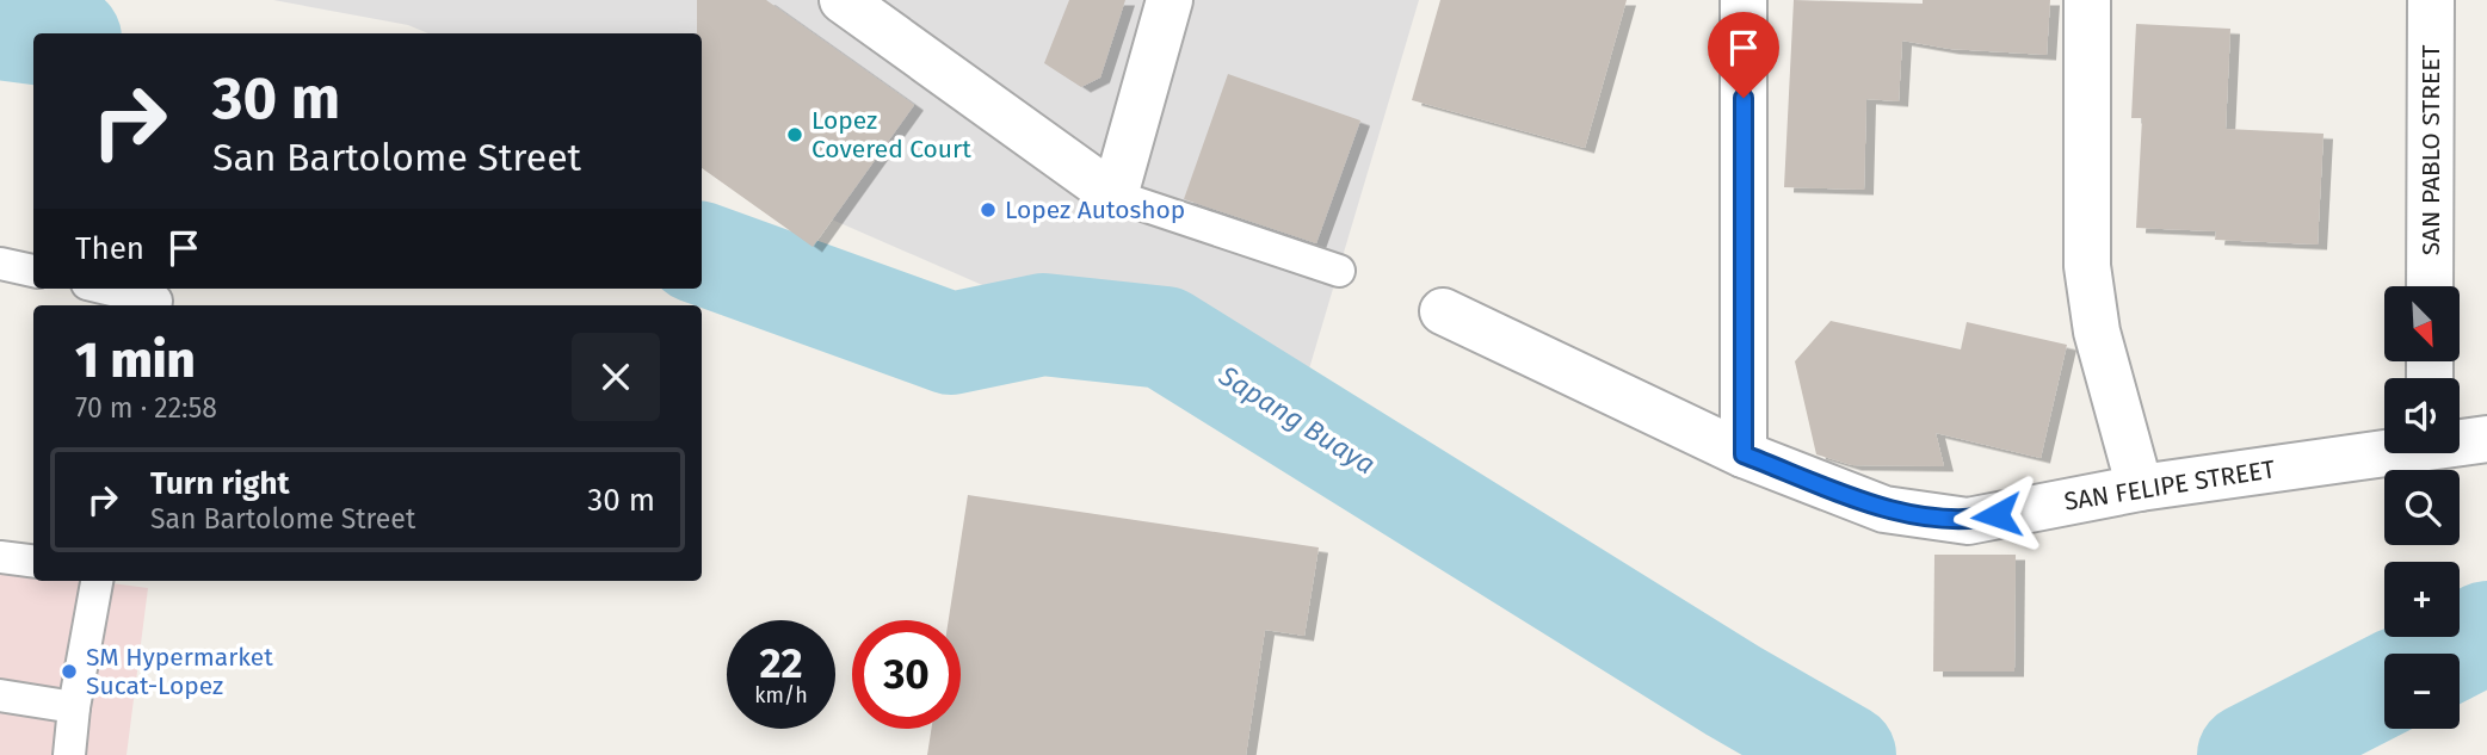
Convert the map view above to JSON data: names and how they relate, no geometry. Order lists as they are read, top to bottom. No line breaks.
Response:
{"streets":{"street":["SAN PABLO STREET","SAN FELIPE STREET"]},"water":["Sapang Buaya"],"places":["Lopez Covered Court","Lopez Autoshop","SM Hypermarket Sucat-Lopez"],"north":"bottom right","page":{"turn":["30 m","San Bartolome Street"],"then":"Then","map_buttons":["+","−"],"heading":["1 min","70 m · 22:58"],"list":[{"name":"Turn right","note":"San Bartolome Street","value":"30 m"}],"speed":"22 km/h","limit":"30"}}
